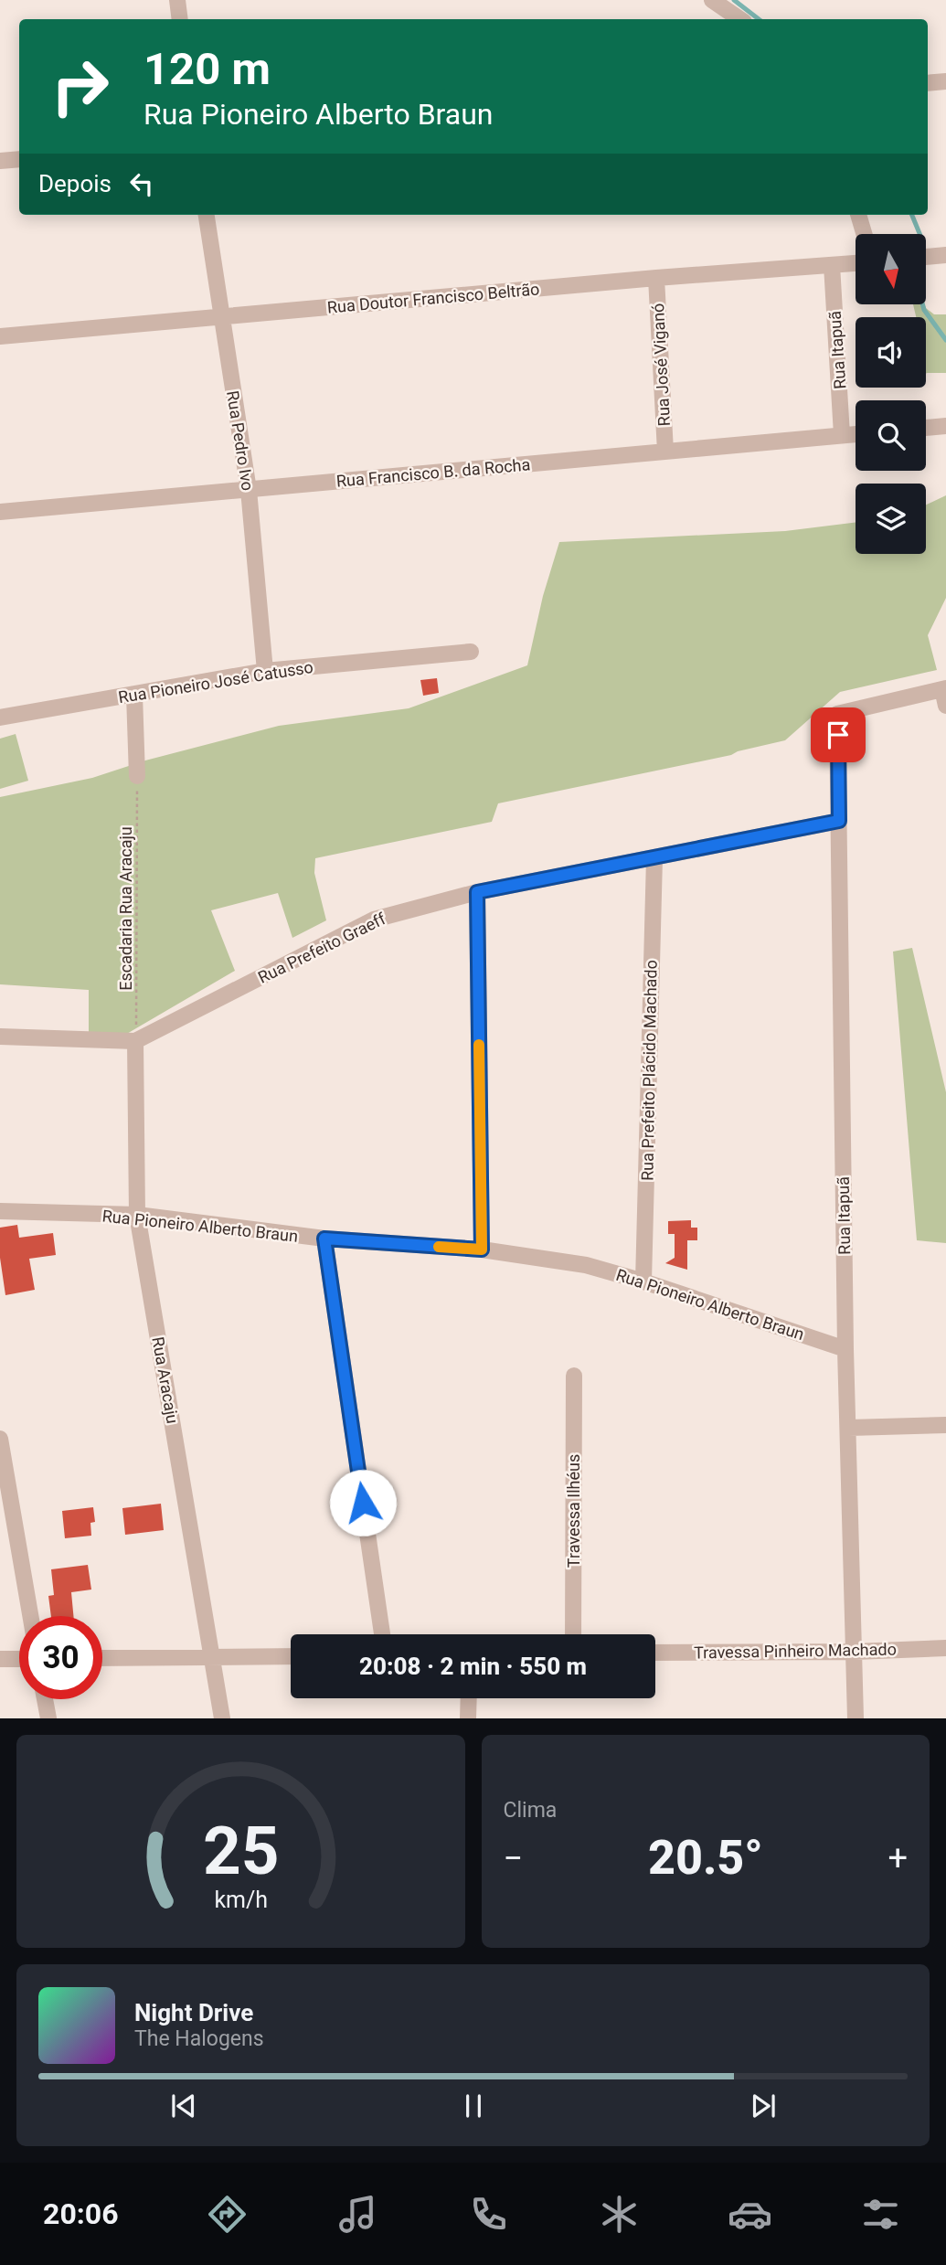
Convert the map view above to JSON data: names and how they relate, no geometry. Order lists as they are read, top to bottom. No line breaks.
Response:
{"streets":{"street":["Rua Doutor Francisco Beltrão","Rua Itapuã","Rua José Viganó","Rua Pedro Ivo","Rua Francisco B. da Rocha","Rua Pioneiro José Catusso","Rua Prefeito Graeff","Rua Prefeito Plácido Machado","Rua Pioneiro Alberto Braun","Rua Aracaju","Travessa Ilhéus","Travessa Pinheiro Machado"],"path":["Escadaria Rua Aracaju"]},"crossings":[["Rua Doutor Francisco Beltrão","Rua Itapuã"],["Rua Doutor Francisco Beltrão","Rua José Viganó"],["Rua Doutor Francisco Beltrão","Rua Pedro Ivo"],["Rua Itapuã","Rua Francisco B. da Rocha"],["Rua Itapuã","Rua Prefeito Graeff"],["Rua Itapuã","Rua Pioneiro Alberto Braun"],["Rua Itapuã","Travessa Pinheiro Machado"],["Rua José Viganó","Rua Francisco B. da Rocha"],["Rua Pedro Ivo","Rua Francisco B. da Rocha"],["Rua Pedro Ivo","Rua Pioneiro José Catusso"],["Escadaria Rua Aracaju","Rua Prefeito Graeff"],["Escadaria Rua Aracaju","Rua Aracaju"],["Rua Prefeito Graeff","Rua Prefeito Plácido Machado"],["Rua Prefeito Graeff","Rua Aracaju"],["Rua Prefeito Plácido Machado","Rua Pioneiro Alberto Braun"],["Rua Pioneiro Alberto Braun","Rua Aracaju"]],"north":"bottom","page":{"turn":["120 m","Rua Pioneiro Alberto Braun"],"then":"Depois","limit":"30","trip":"20:08 · 2 min · 550 m","tile":"Clima","heat":["−","20.5°","+"],"song":["Night Drive","The Halogens"],"tabs":"20:06","gauge":["25","km/h"]}}
